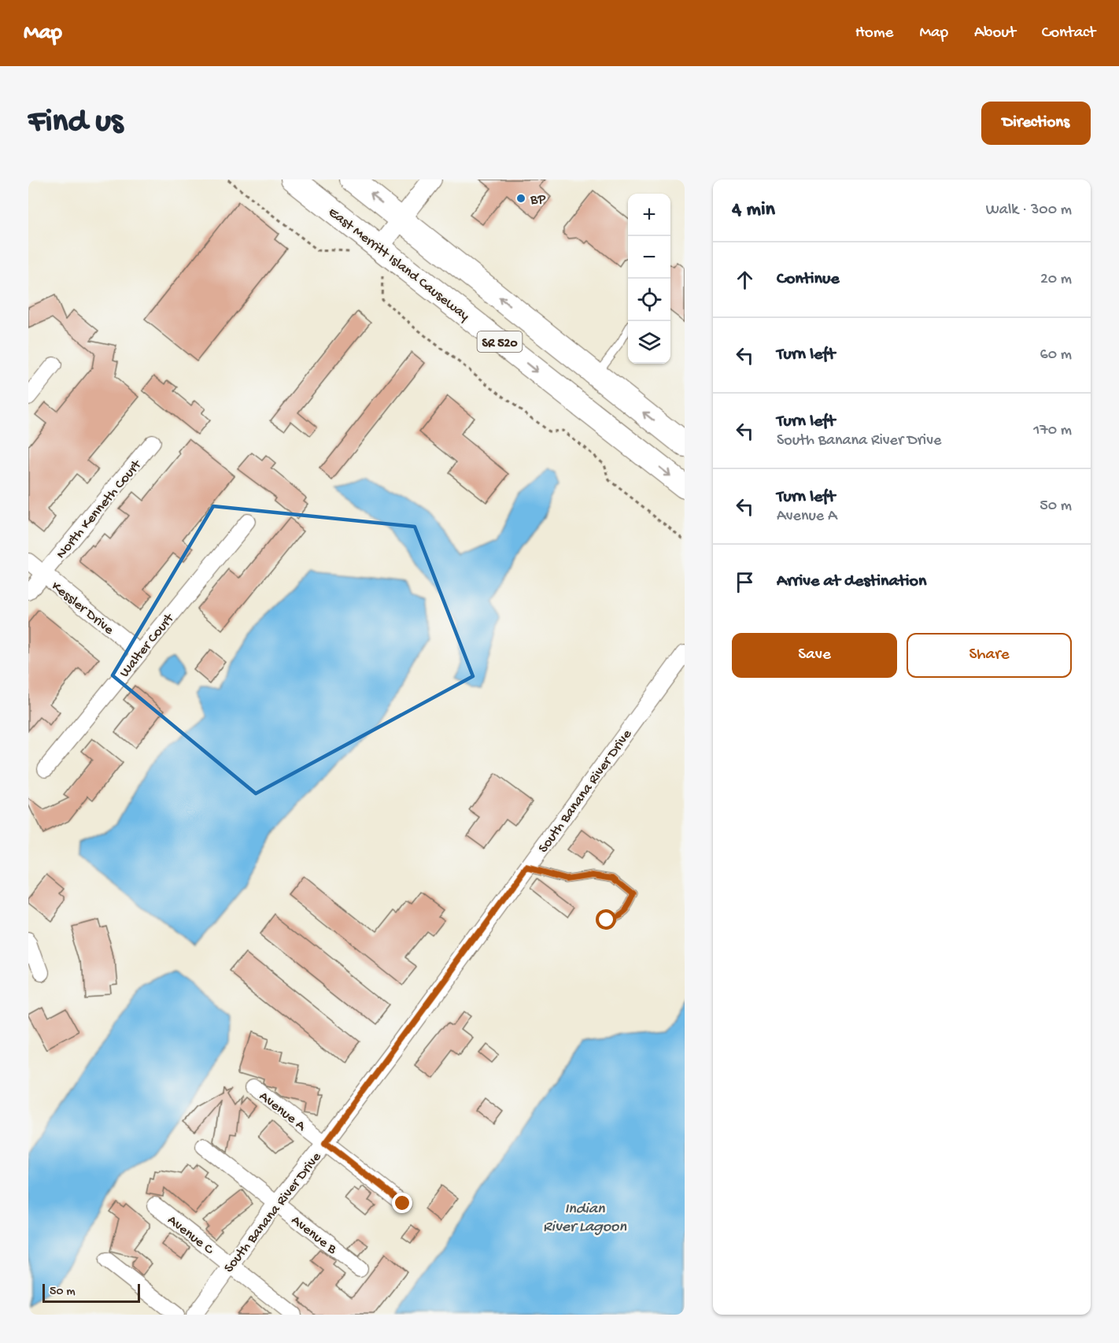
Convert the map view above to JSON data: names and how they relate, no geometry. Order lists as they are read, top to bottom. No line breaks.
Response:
{"streets":{"main road":["East Merritt Island Causeway","SR 520"],"street":["North Kenneth Court","Kessler Drive","Walter Court","South Banana River Drive","Avenue A","Avenue C","Avenue B"]},"crossings":[["North Kenneth Court","Kessler Drive"],["Kessler Drive","Walter Court"],["South Banana River Drive","Avenue A"],["South Banana River Drive","Avenue C"],["South Banana River Drive","Avenue B"]],"water":["Indian River Lagoon"],"places":["BP"],"scale_bar":"50 m","page":{"header":"Map","nav":["Home","Map","About","Contact"],"buttons":["Directions",["Save","Share"]],"title":"Find us","heading":["4 min","Walk · 300 m"],"map_buttons":["+","−"],"list":[["Continue","20 m"],["Turn left","60 m"],["Turn left","South Banana River Drive","170 m"],["Turn left","Avenue A","50 m"],"Arrive at destination"],"scale":"50 m"}}
